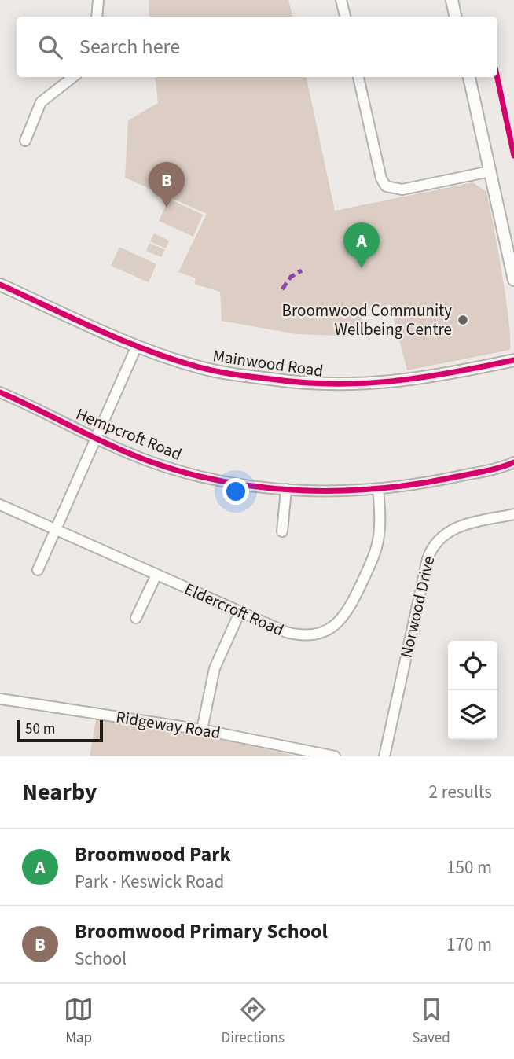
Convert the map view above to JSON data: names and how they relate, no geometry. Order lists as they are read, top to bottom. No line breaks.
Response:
{"streets":{"street":["Mainwood Road","Hempcroft Road","Norwood Drive","Eldercroft Road","Ridgeway Road"]},"crossings":[["Hempcroft Road","Eldercroft Road"]],"places":["Broomwood Community Wellbeing Centre"],"scale_bar":"50 m","page":{"search":"Search here","pins":["B","A"],"scale":"50 m","heading":["Nearby","2 results"],"list":[{"mark":"A","name":"Broomwood Park","note":"Park · Keswick Road","value":"150 m"},{"mark":"B","name":"Broomwood Primary School","note":"School","value":"170 m"}],"nav":["Map","Directions","Saved"]}}
